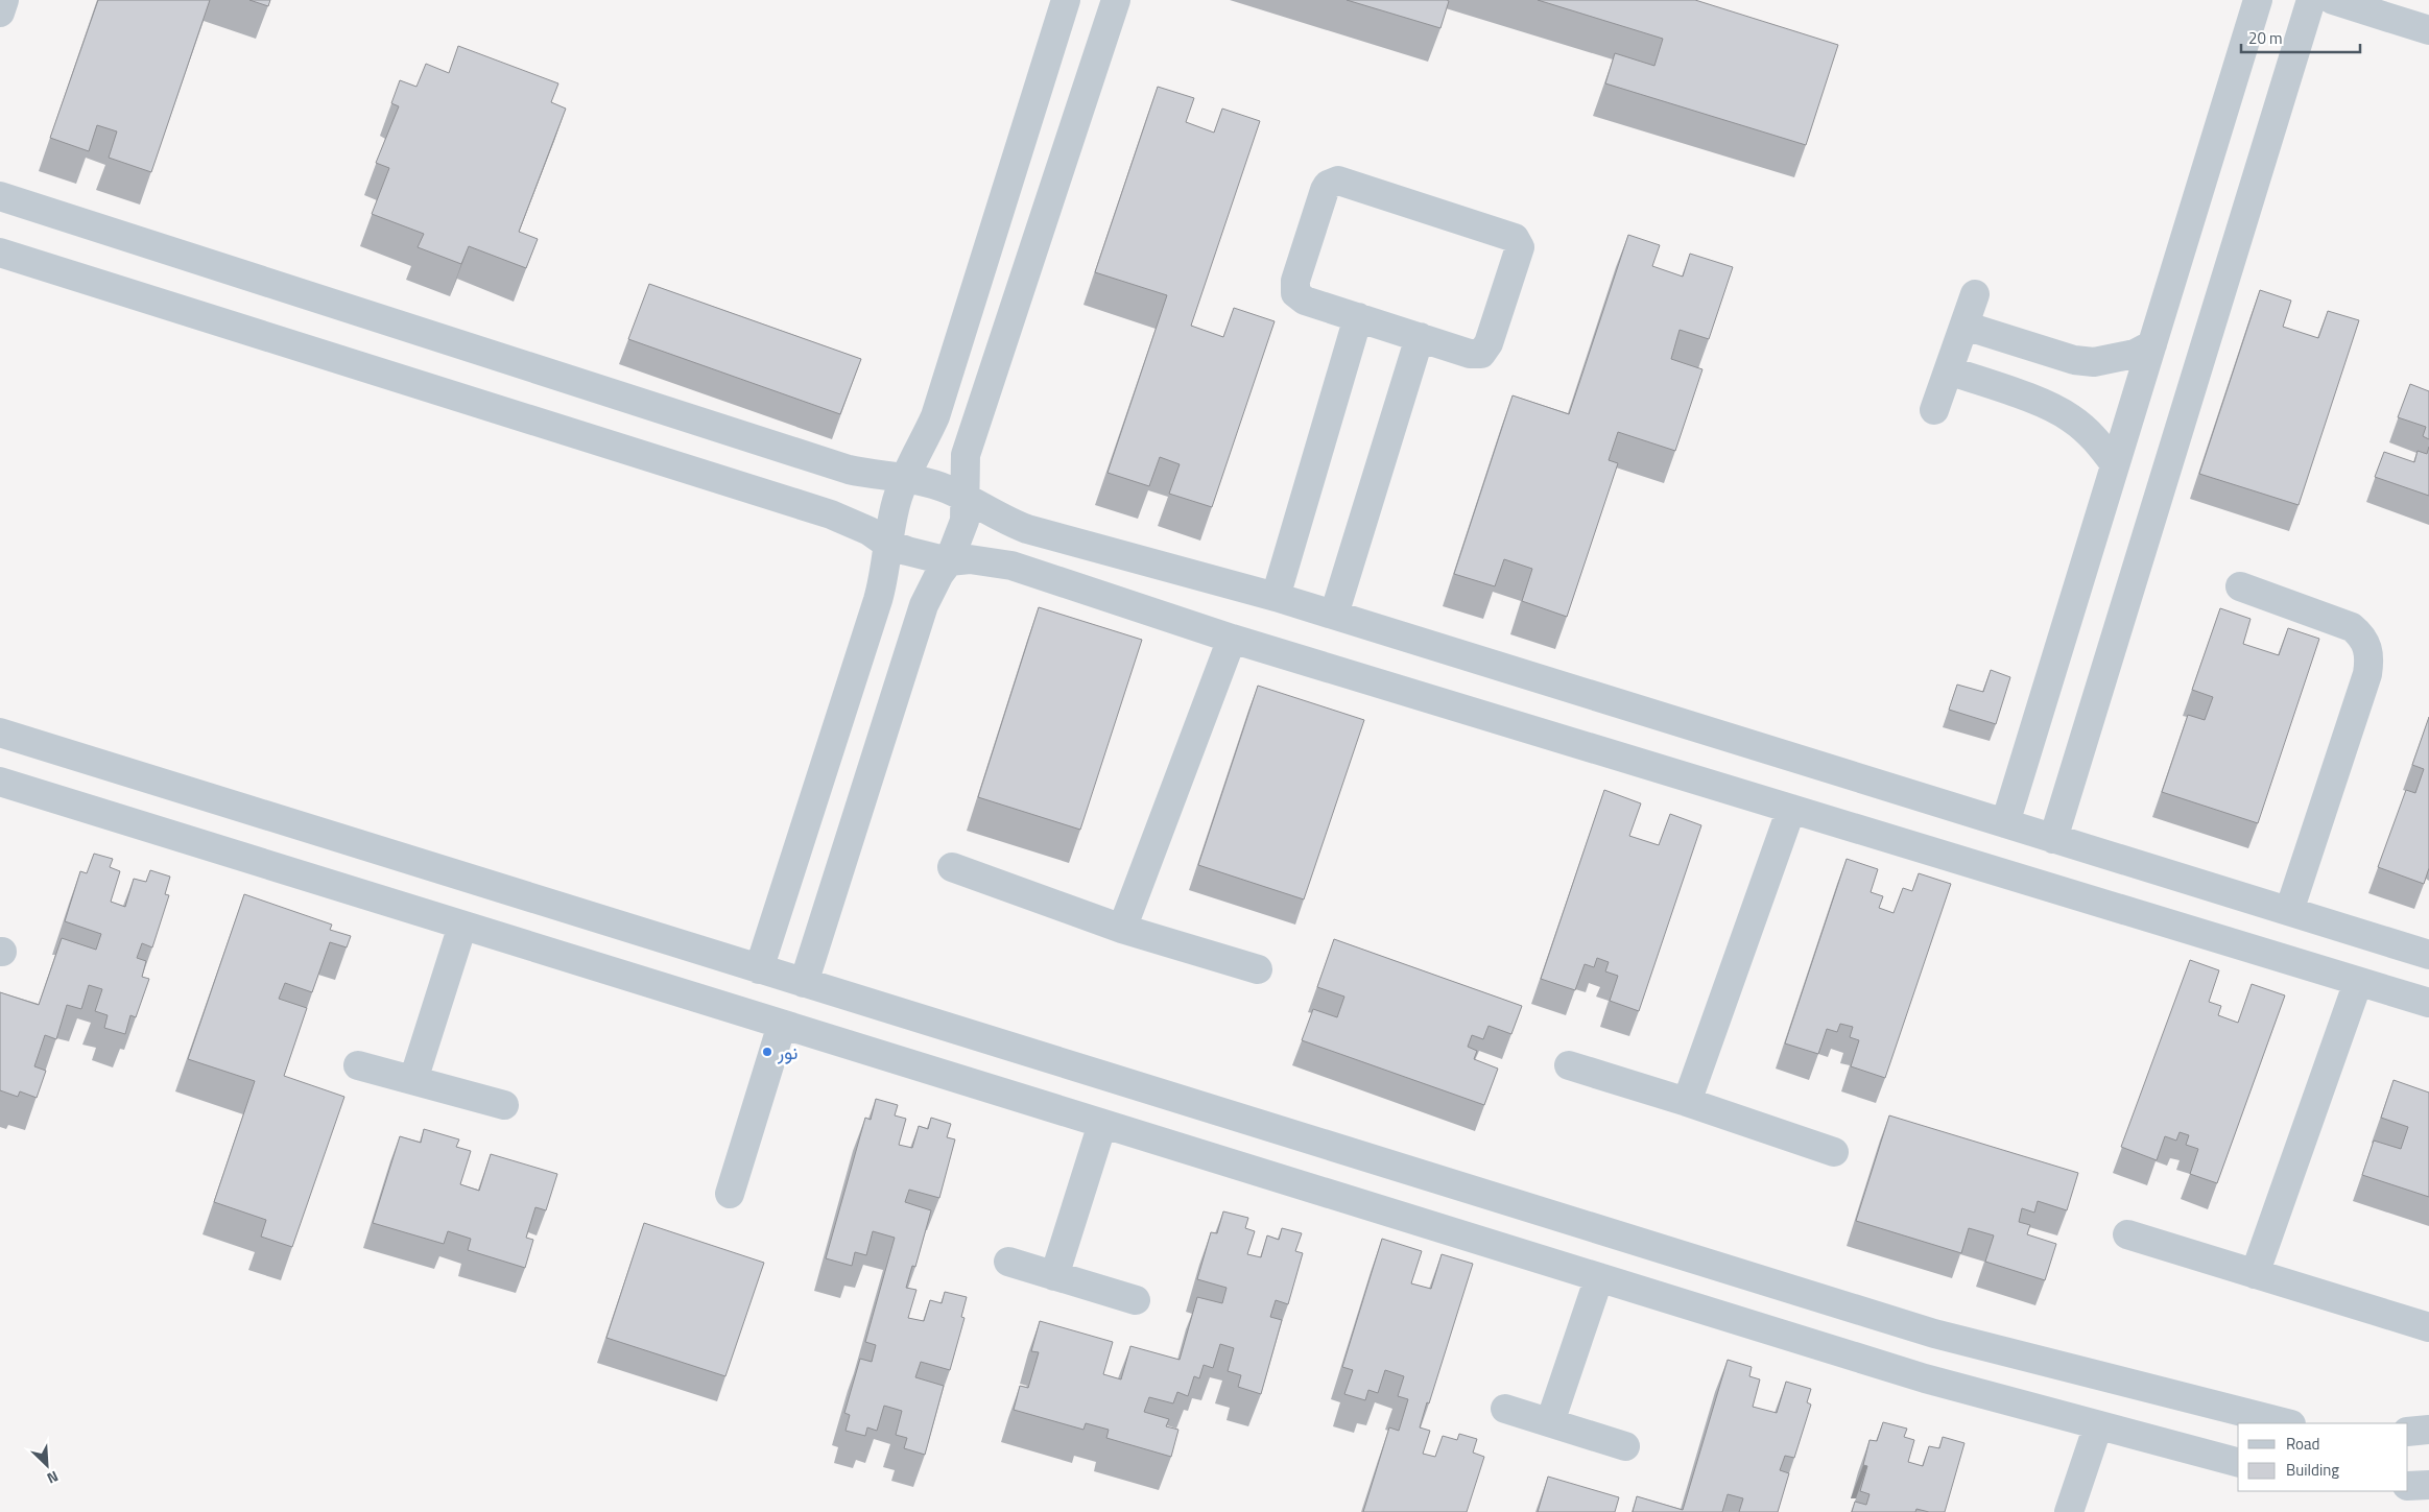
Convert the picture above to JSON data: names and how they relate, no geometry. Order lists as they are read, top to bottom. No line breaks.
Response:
{"places":["نور"],"legend":["Road","Building"],"scale_bar":"20 m","north":"bottom right"}
